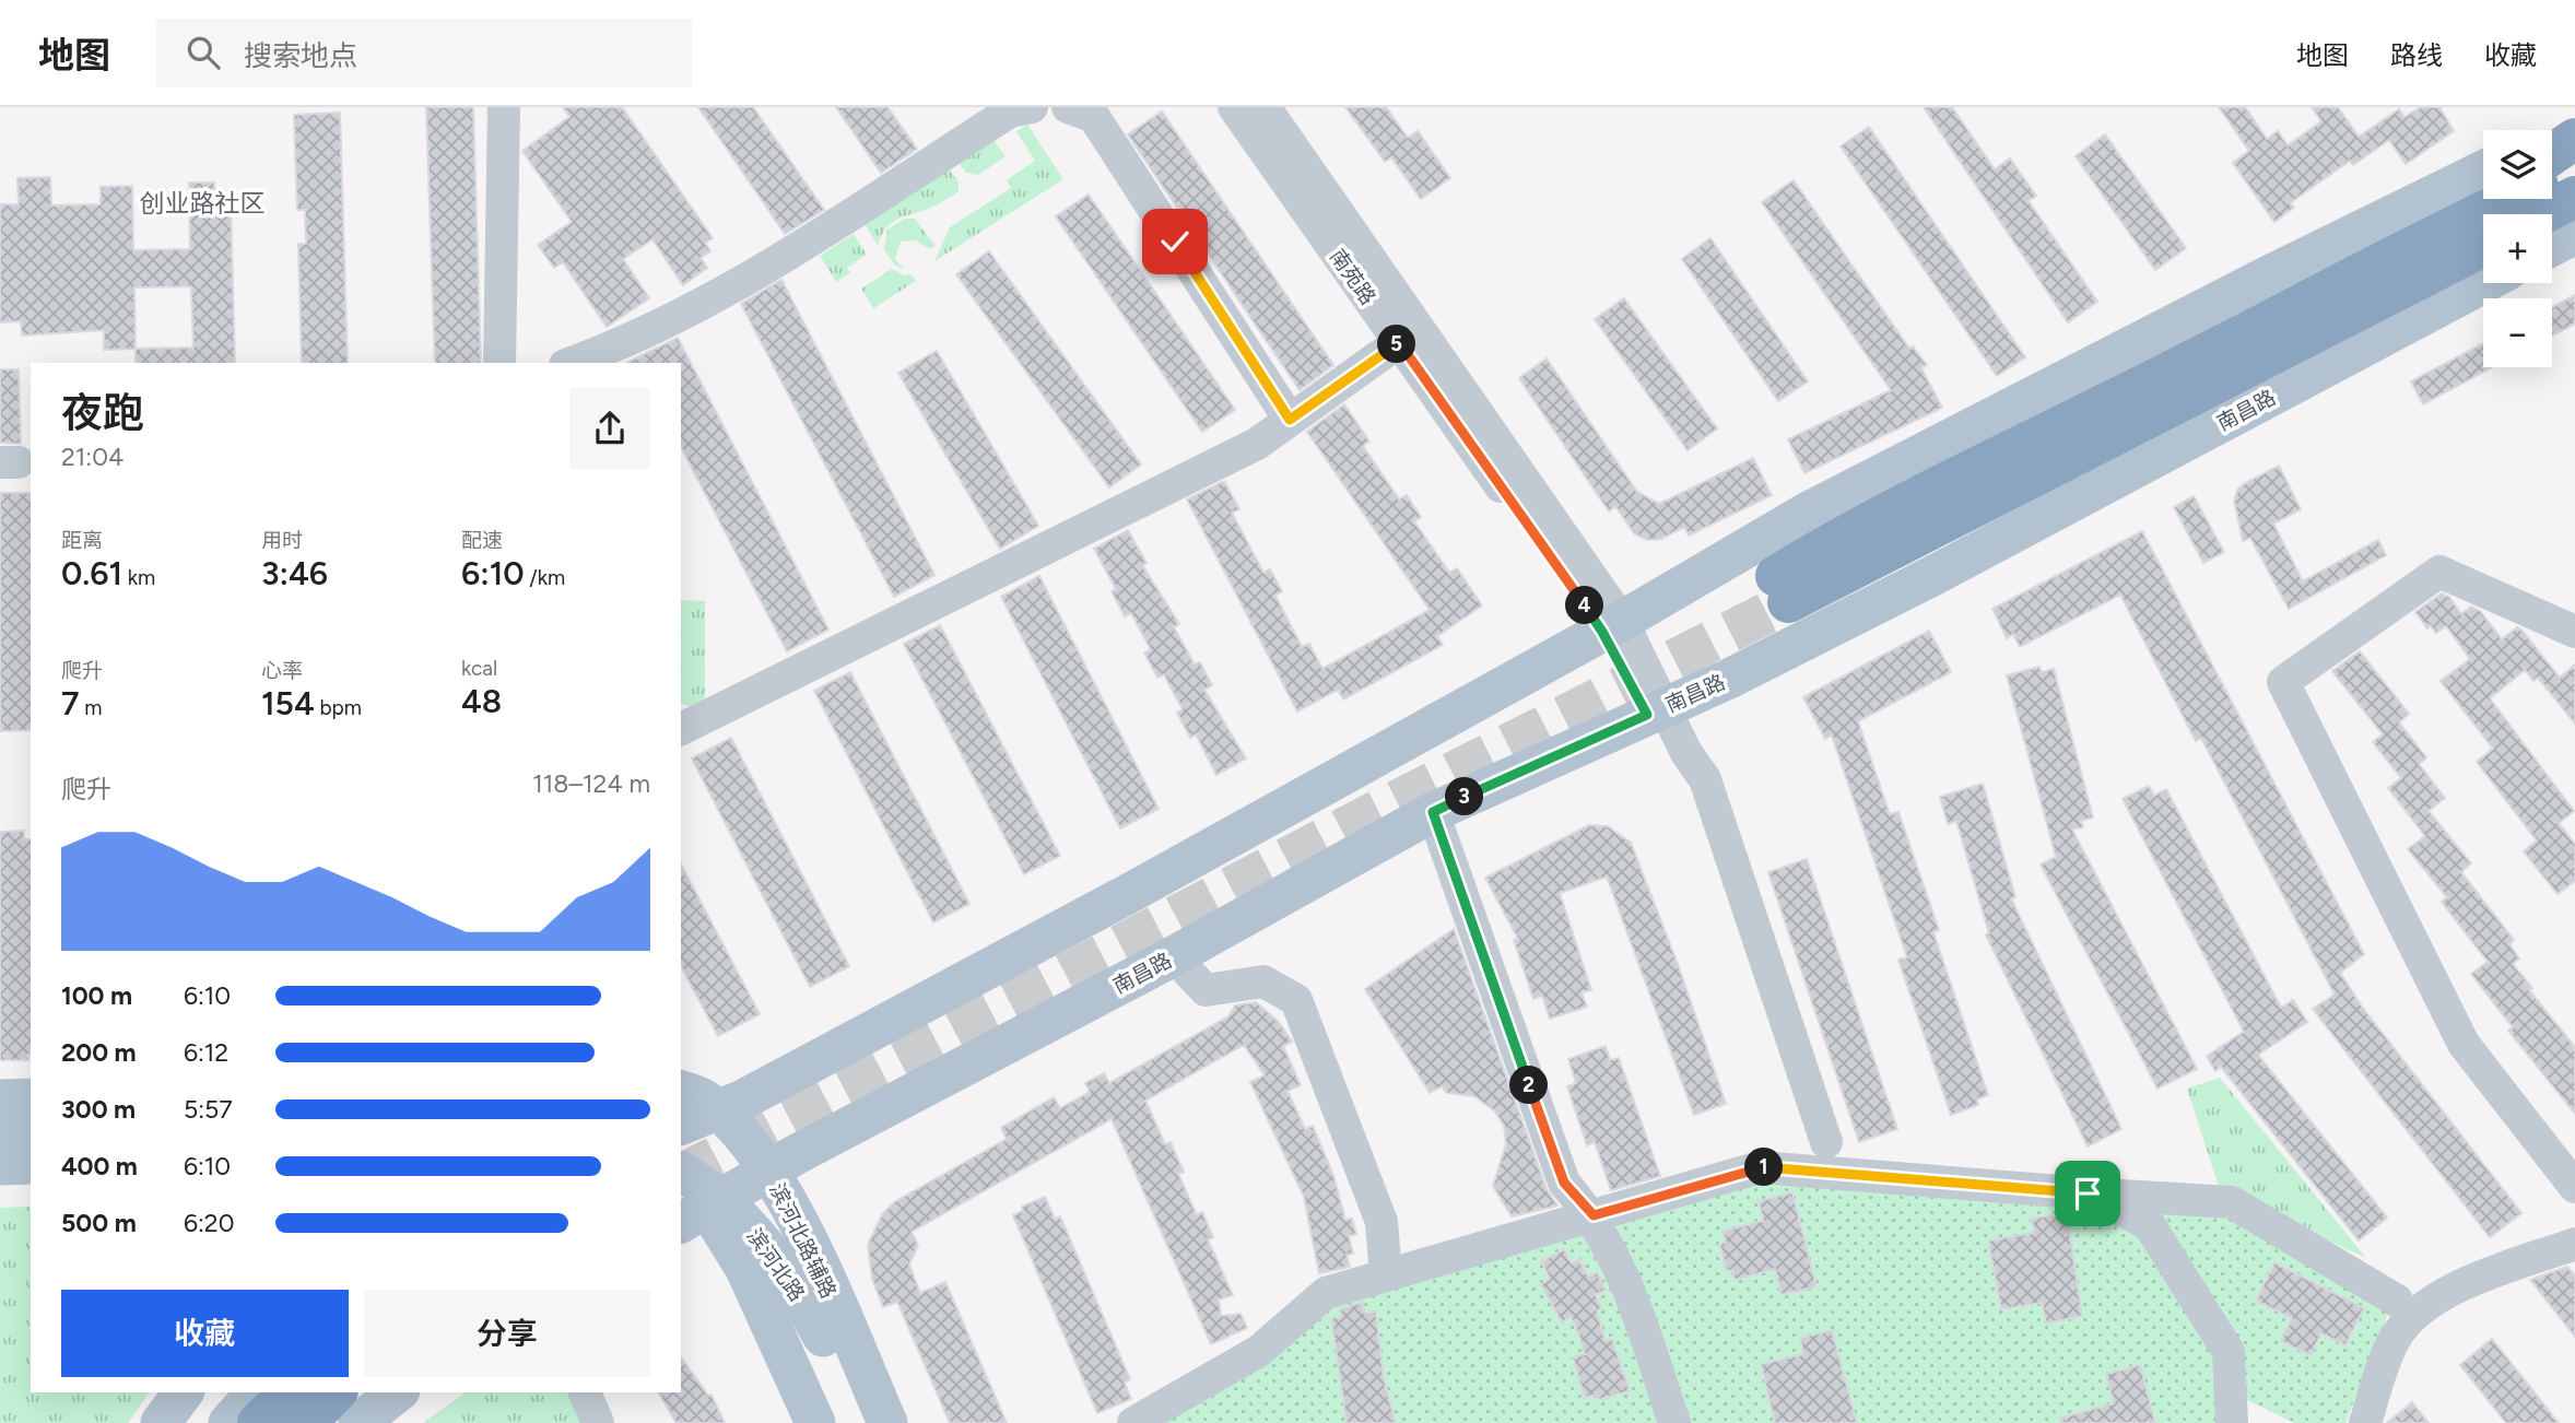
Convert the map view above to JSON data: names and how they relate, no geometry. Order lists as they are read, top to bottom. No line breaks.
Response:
{"streets":{"main road":["南昌路","滨河北路辅路","滨河北路"],"street":["南苑路"]},"crossings":[["南苑路","南昌路"],["南昌路","滨河北路辅路"],["南昌路","滨河北路"]],"districts":["创业路社区"],"page":{"header":"地图","search":"搜索地点","nav":["地图","路线","收藏"],"map_buttons":["+","−"],"pins":["5","4","3","2","1"],"heading":["夜跑","21:04"],"stats":[["距离","0.61 km"],["用时","3:46"],["配速","6:10 /km"],["爬升","7 m"],["心率","154 bpm"],["kcal","48"]],"chart":["爬升","118–124 m"],"list":[{"name":"100 m","note":"6:10"},{"name":"200 m","note":"6:12"},{"name":"300 m","note":"5:57"},{"name":"400 m","note":"6:10"},{"name":"500 m","note":"6:20"}],"buttons":["收藏","分享"]}}
